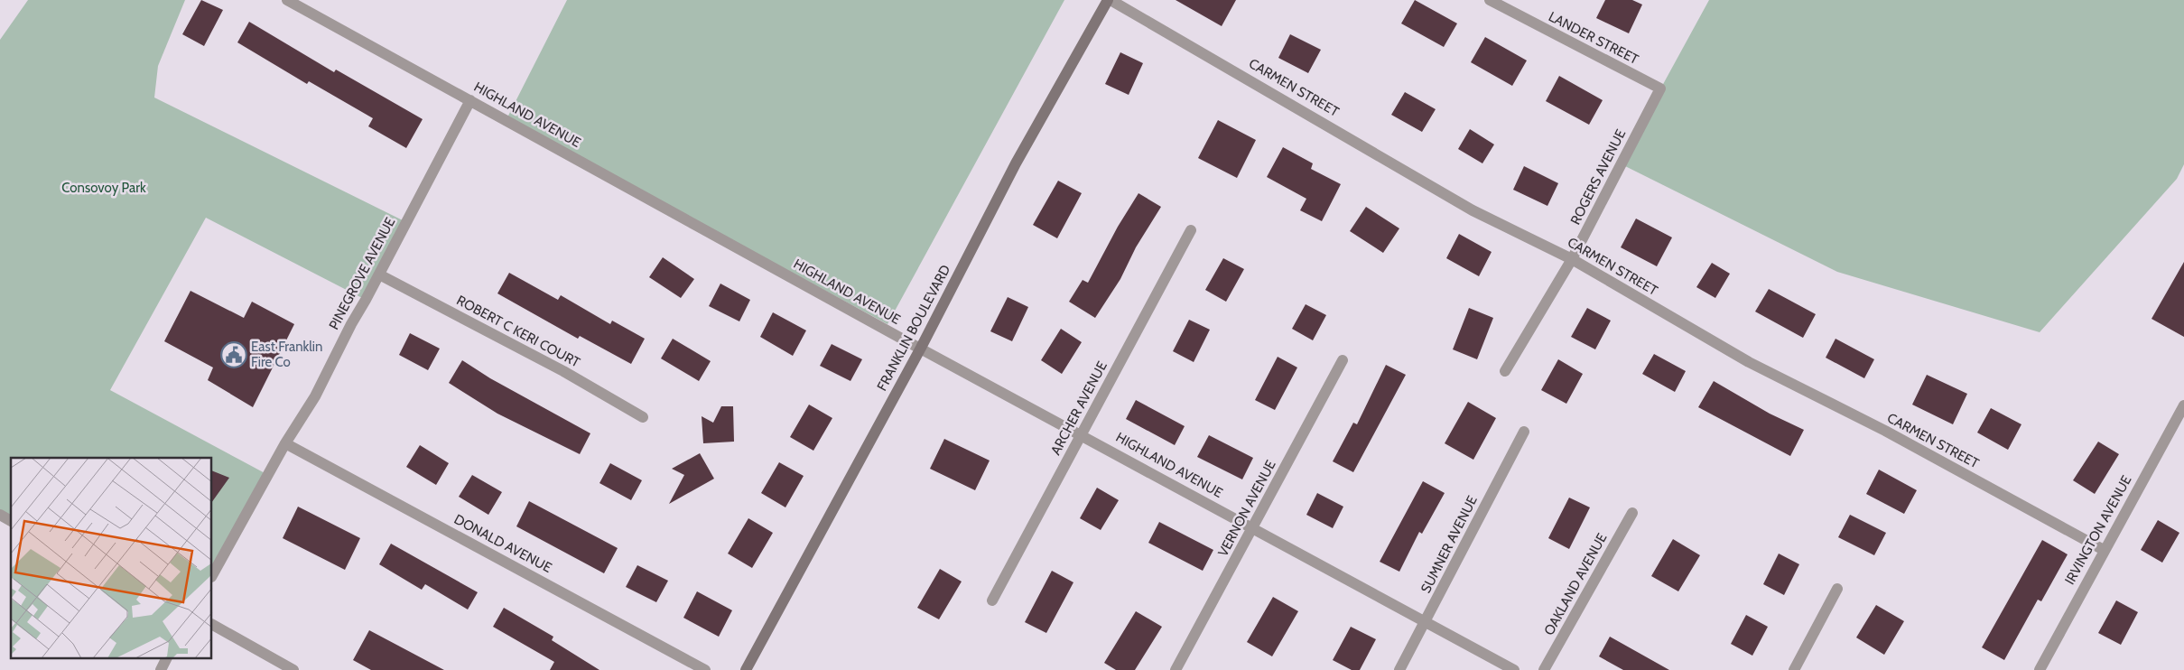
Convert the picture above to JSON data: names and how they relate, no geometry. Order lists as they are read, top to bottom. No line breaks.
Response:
{"streets":{"street":["LANDER STREET","CARMEN STREET","HIGHLAND AVENUE","ROGERS AVENUE","PINEGROVE AVENUE","FRANKLIN BOULEVARD","ROBERT C KERI COURT","ARCHER AVENUE","VERNON AVENUE","IRVINGTON AVENUE","DONALD AVENUE","SUMNER AVENUE","OAKLAND AVENUE"]},"crossings":[["LANDER STREET","ROGERS AVENUE"],["CARMEN STREET","ROGERS AVENUE"],["CARMEN STREET","FRANKLIN BOULEVARD"],["CARMEN STREET","IRVINGTON AVENUE"],["HIGHLAND AVENUE","PINEGROVE AVENUE"],["HIGHLAND AVENUE","FRANKLIN BOULEVARD"],["HIGHLAND AVENUE","ARCHER AVENUE"],["HIGHLAND AVENUE","VERNON AVENUE"],["HIGHLAND AVENUE","SUMNER AVENUE"],["PINEGROVE AVENUE","ROBERT C KERI COURT"],["PINEGROVE AVENUE","DONALD AVENUE"]],"parks":["Consovoy Park"],"places":{"public building":["East Franklin Fire Co"]}}
